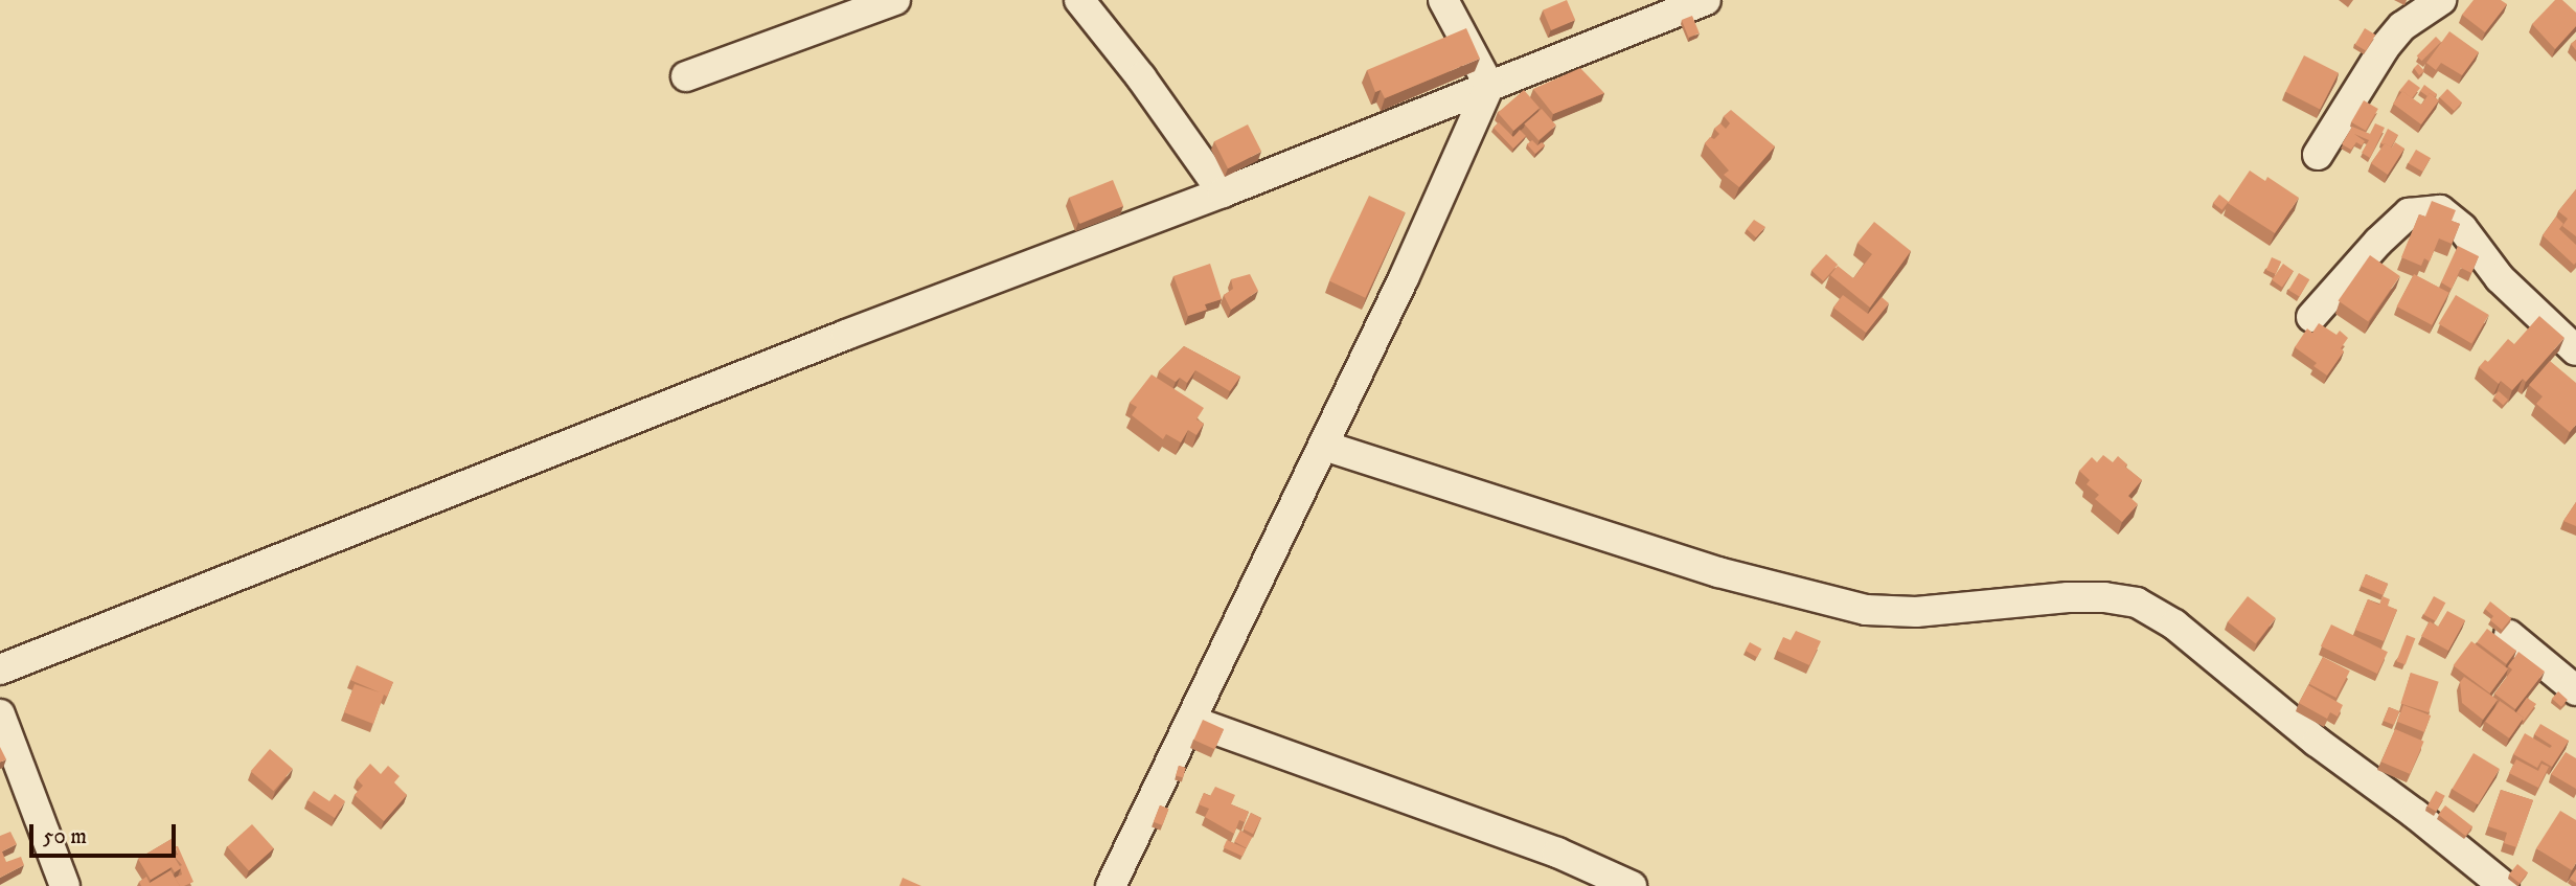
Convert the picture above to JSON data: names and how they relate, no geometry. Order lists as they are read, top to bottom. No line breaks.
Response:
{"scale_bar":"50 m"}
